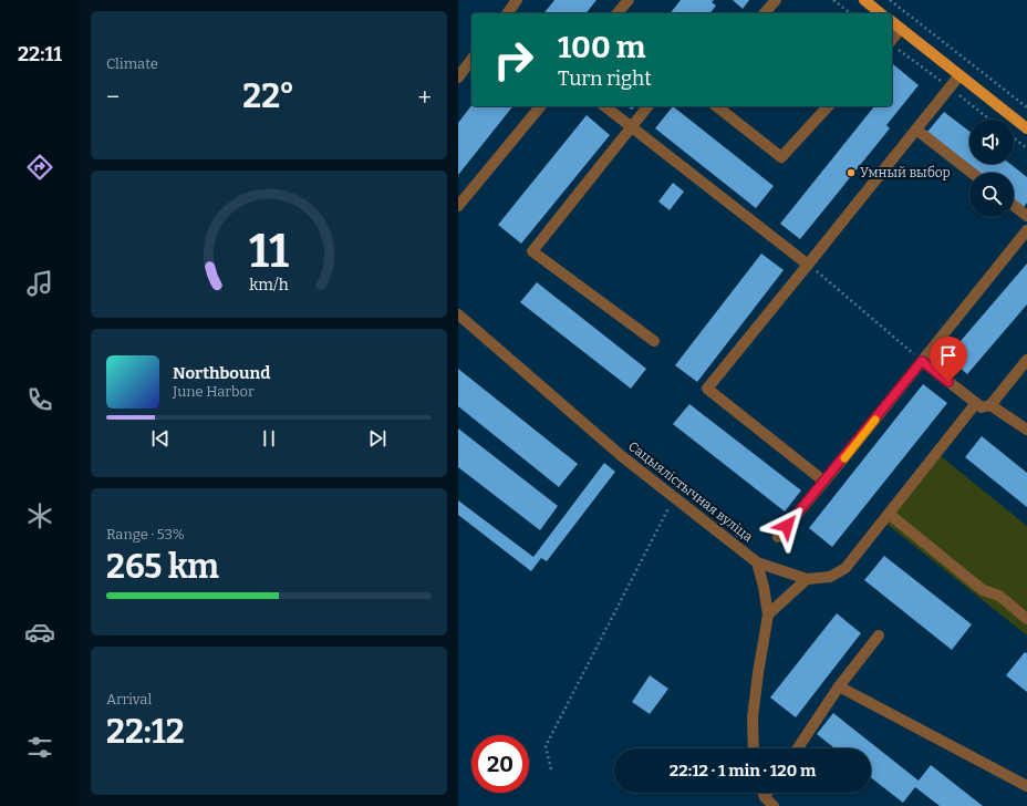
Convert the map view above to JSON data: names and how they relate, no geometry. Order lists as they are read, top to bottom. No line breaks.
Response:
{"streets":{"street":["Сацыялістычная вуліца"]},"places":["Умный выбор"],"page":{"tabs":"22:11","tile":["Climate",["Range · 53%","265 km"],["Arrival","22:12"]],"turn":["100 m","Turn right"],"heat":["−","22°","+"],"song":["Northbound","June Harbor"],"limit":"20","trip":"22:12 · 1 min · 120 m","gauge":["11","km/h"]}}
